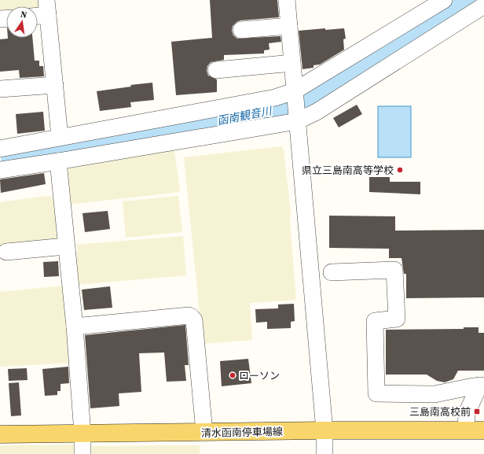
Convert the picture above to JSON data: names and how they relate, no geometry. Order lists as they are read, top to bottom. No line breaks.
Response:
{"streets":{"main road":["清水函南停車場線"]},"water":["函南観音川"],"places":{"other":["県立三島南高等学校","ローソン"],"transit":["三島南高校前"]},"north":"top"}
